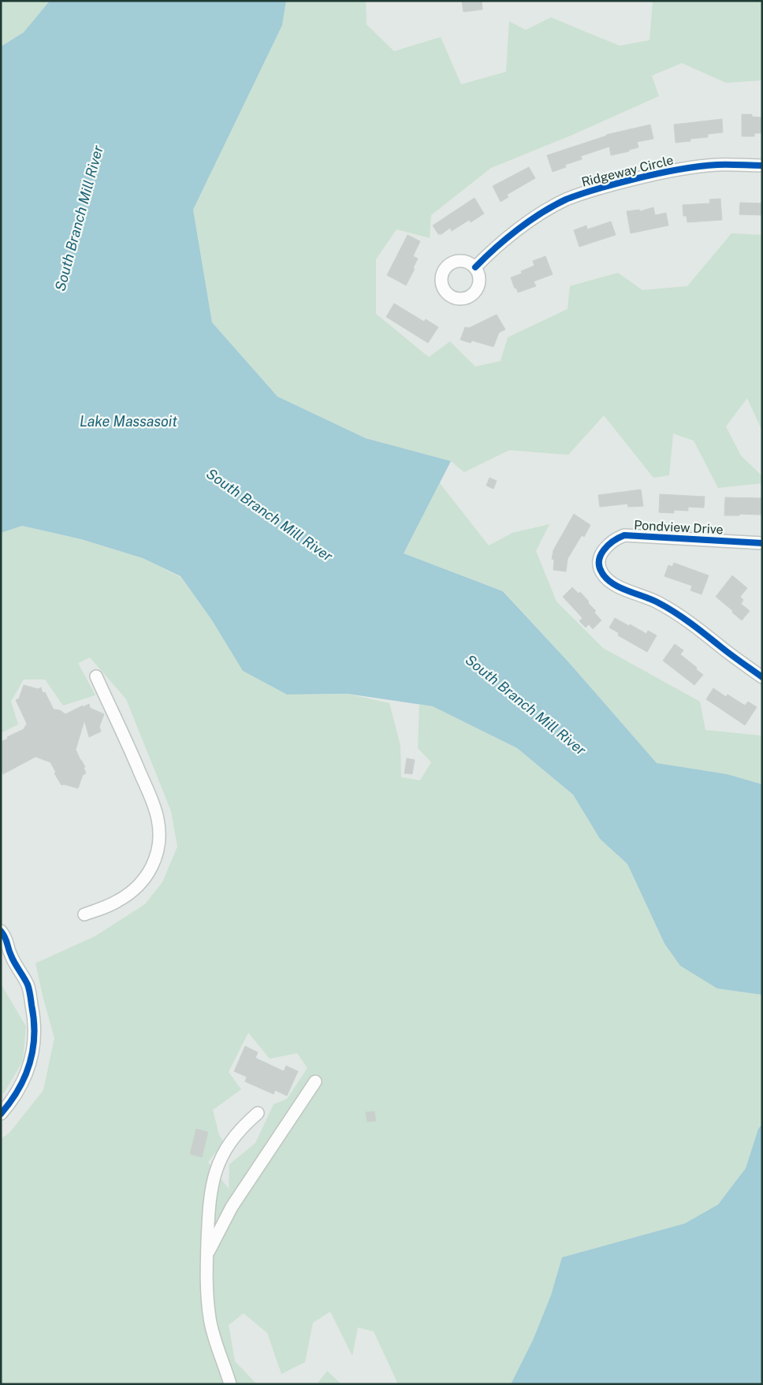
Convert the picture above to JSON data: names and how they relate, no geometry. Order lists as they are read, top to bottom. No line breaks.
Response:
{"streets":{"street":["Ridgeway Circle","Pondview Drive"]},"water":["South Branch Mill River","Lake Massasoit"]}
